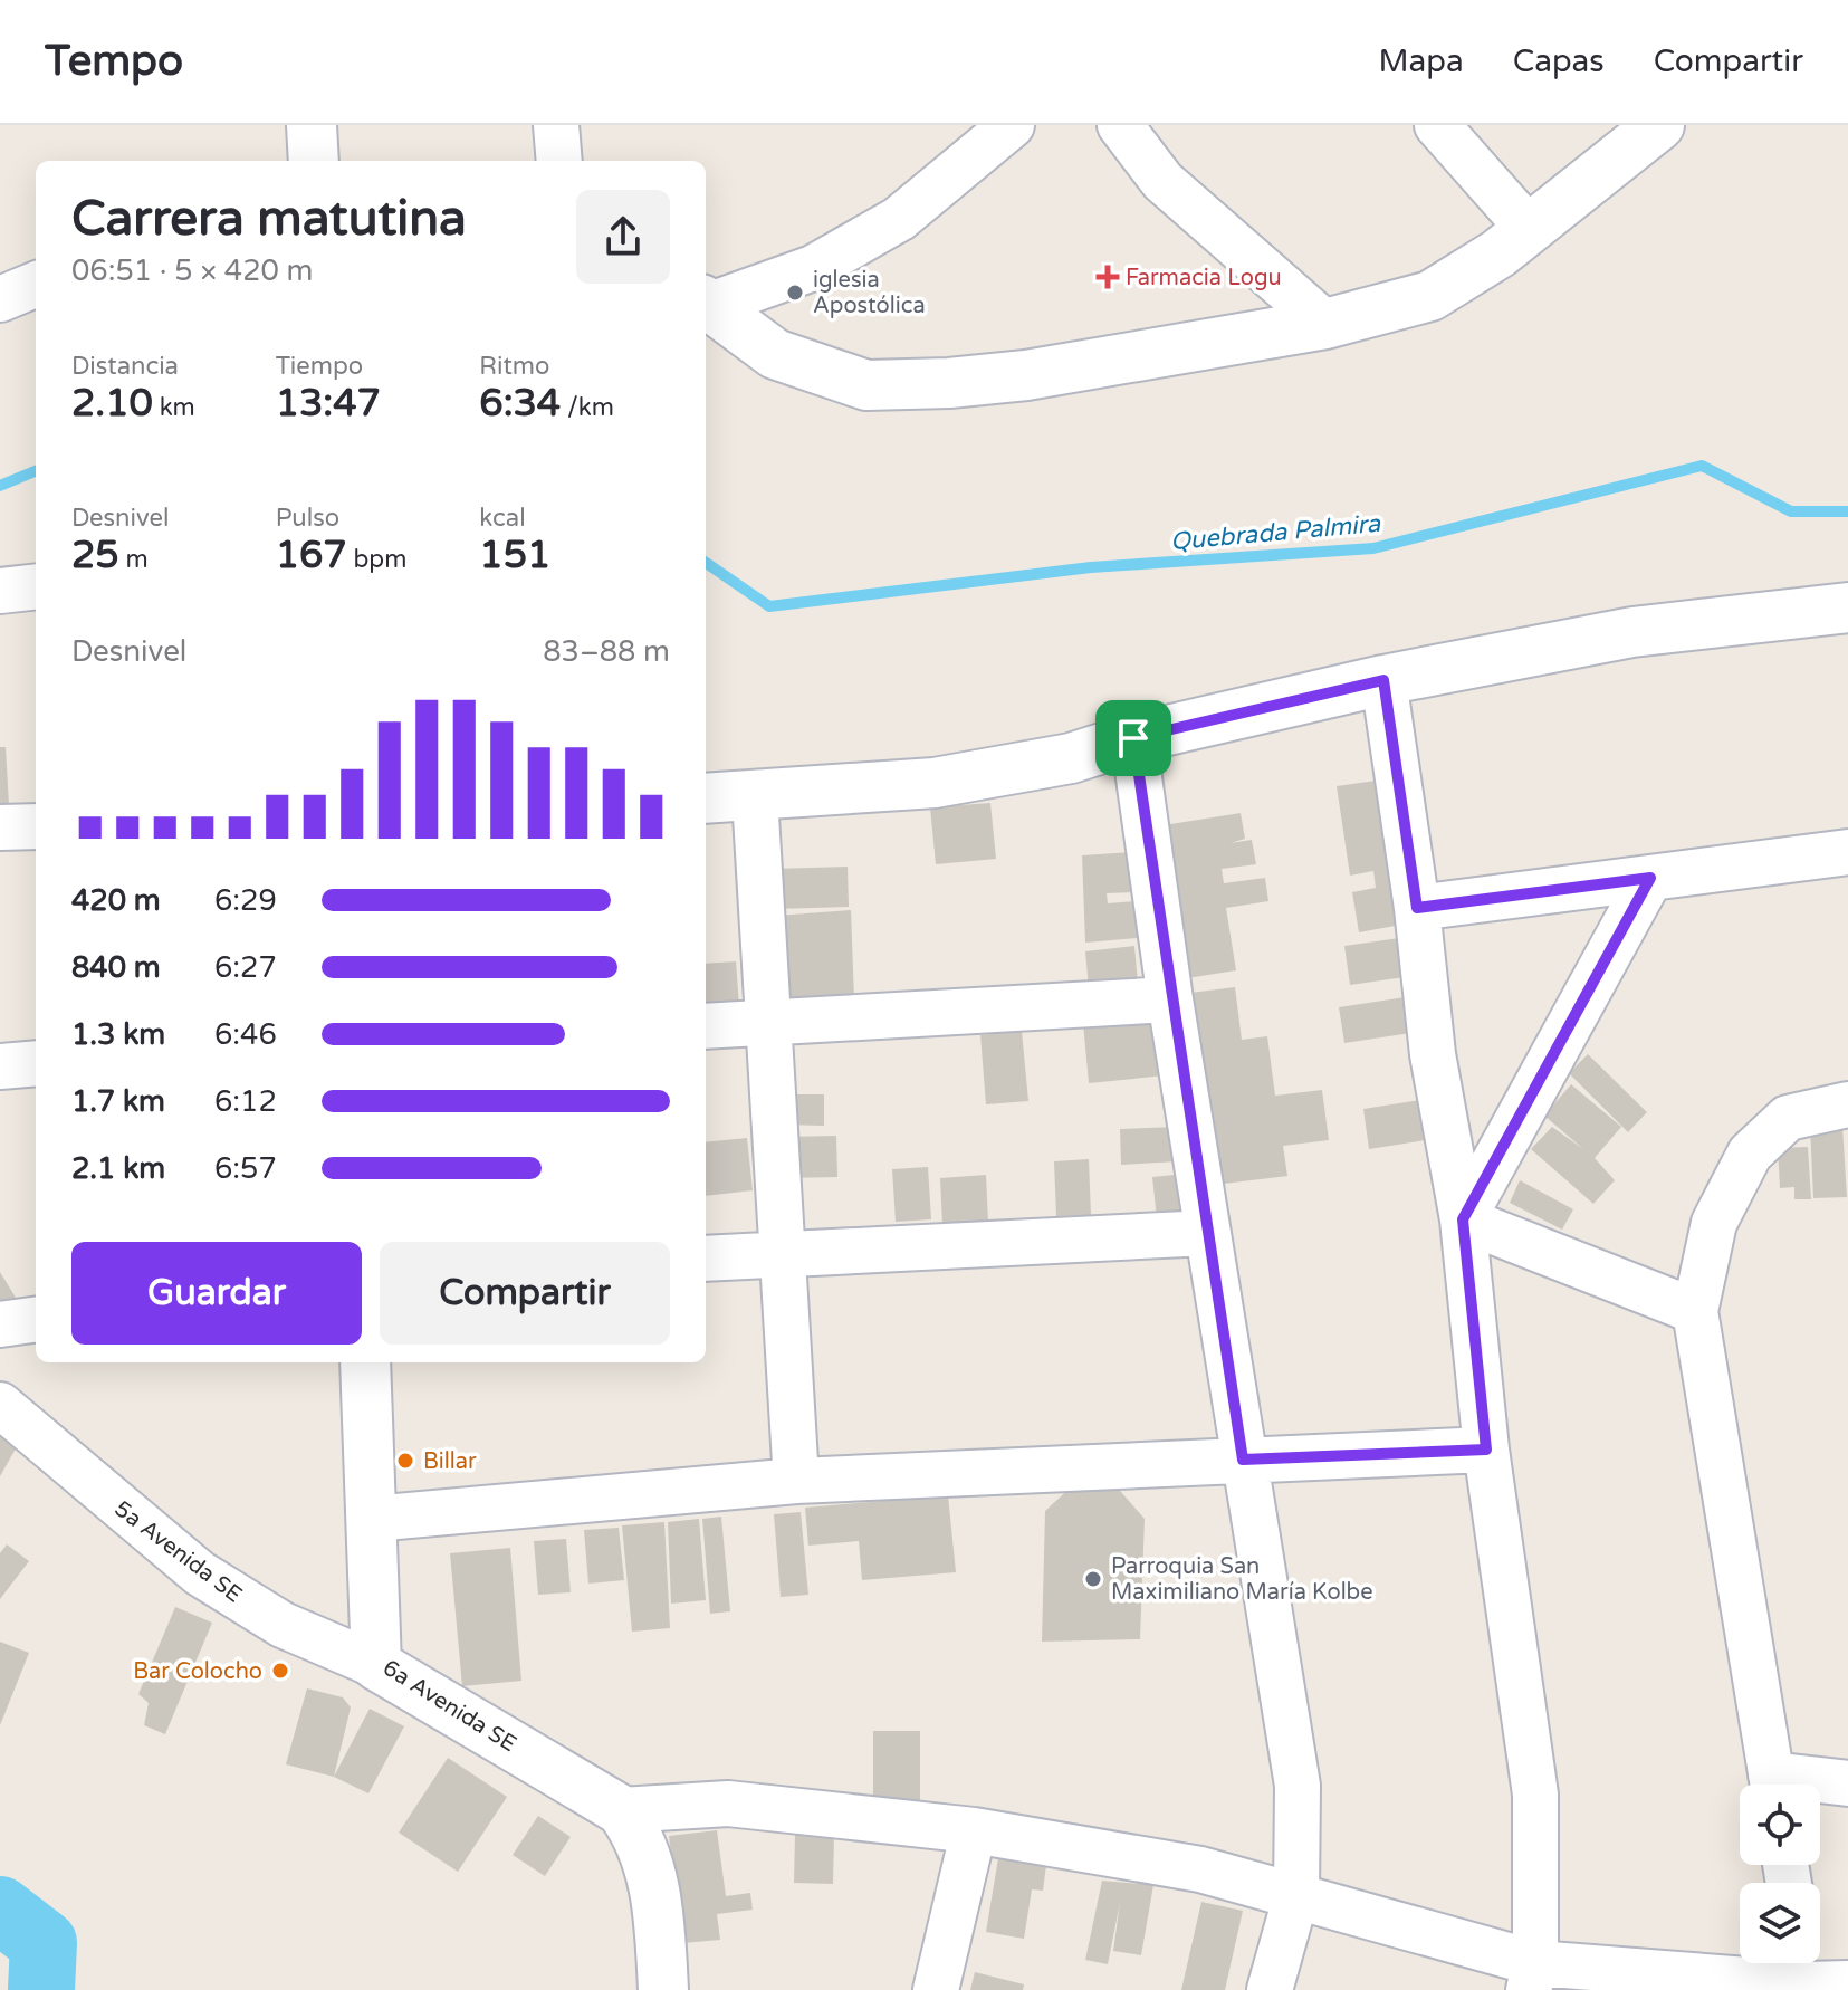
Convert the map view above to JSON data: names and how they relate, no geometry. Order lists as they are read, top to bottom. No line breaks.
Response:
{"streets":{"street":["5a Avenida SE","6a Avenida SE"]},"crossings":[["5a Avenida SE","6a Avenida SE"]],"water":["Quebrada Palmira"],"places":{"health":["Farmacia Logu"],"other":["iglesia Apostólica","Billar","Parroquia San Maximiliano María Kolbe","Bar Colocho"]},"page":{"header":"Tempo","nav":["Mapa","Capas","Compartir"],"heading":["Carrera matutina","06:51 · 5 × 420 m"],"stats":[["Distancia","2.10 km"],["Tiempo","13:47"],["Ritmo","6:34 /km"],["Desnivel","25 m"],["Pulso","167 bpm"],["kcal","151"]],"chart":["Desnivel","83–88 m"],"list":[{"name":"420 m","note":"6:29"},{"name":"840 m","note":"6:27"},{"name":"1.3 km","note":"6:46"},{"name":"1.7 km","note":"6:12"},{"name":"2.1 km","note":"6:57"}],"buttons":["Guardar","Compartir"]}}
